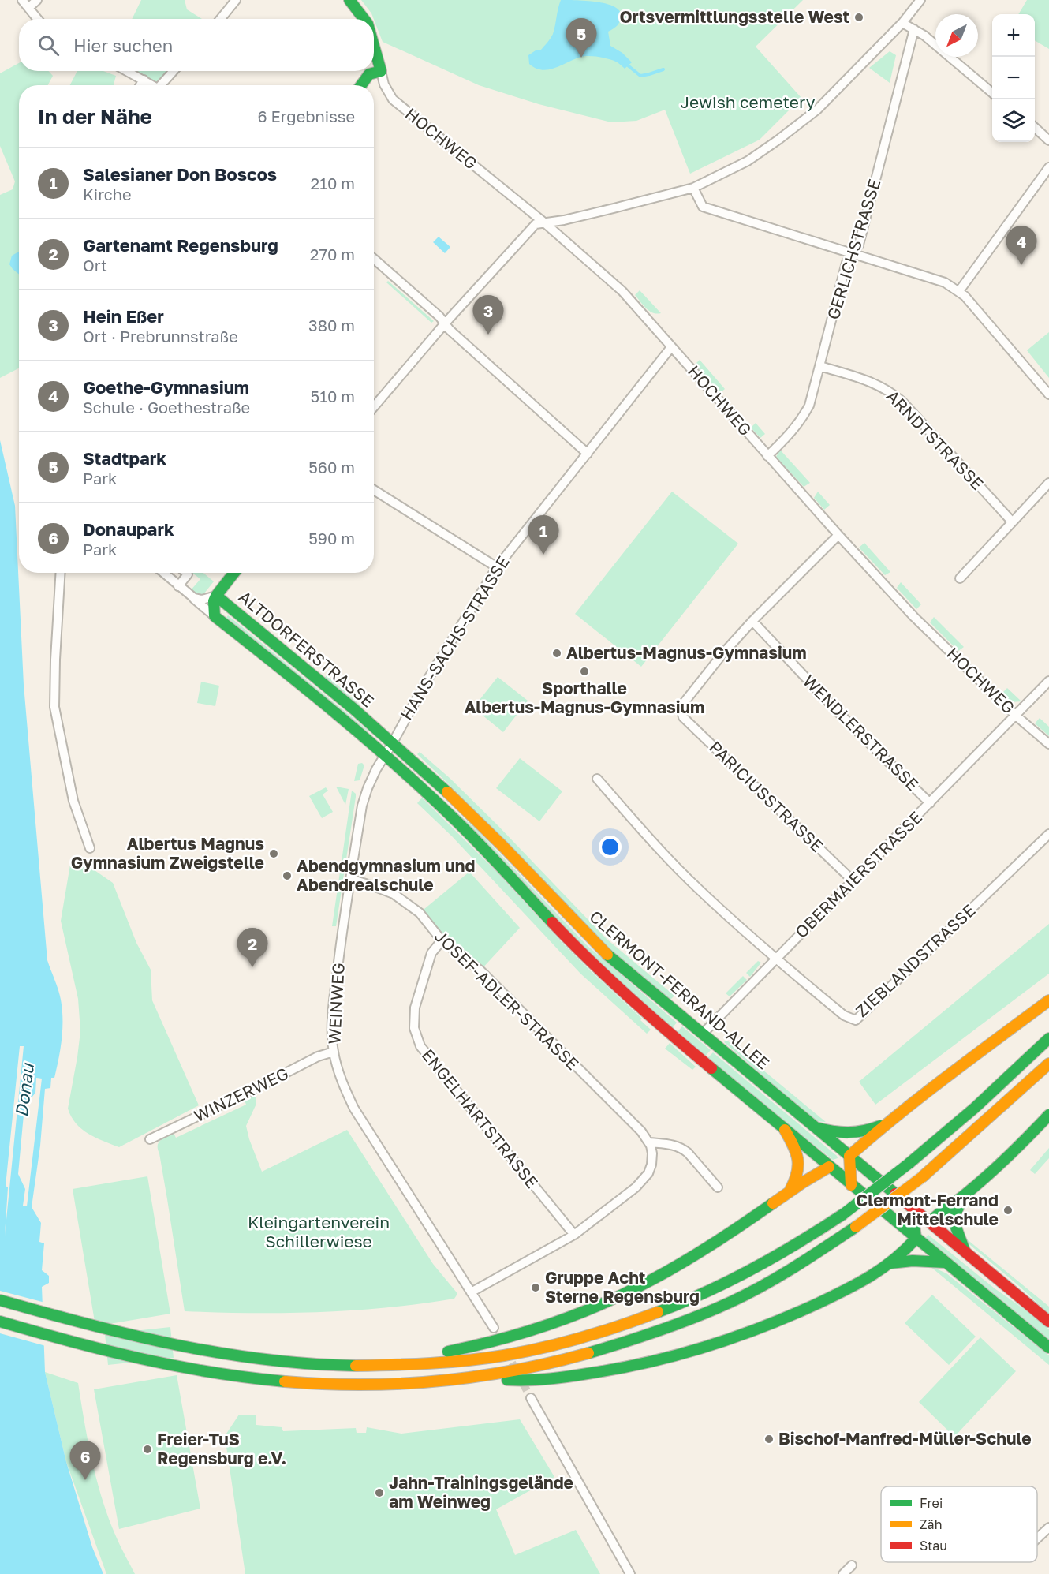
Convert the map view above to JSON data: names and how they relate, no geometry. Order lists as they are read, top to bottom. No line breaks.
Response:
{"streets":{"main road":["ALTDORFERSTRASSE","CLERMONT-FERRAND-ALLEE"],"street":["HOCHWEG","GERLICHSTRASSE","ARNDTSTRASSE","HANS-SACHS-STRASSE","WENDLERSTRASSE","PARICIUSSTRASSE","OBERMAIERSTRASSE","ZIEBLANDSTRASSE","JOSEF-ADLER-STRASSE","WEINWEG","WINZERWEG","ENGELHARTSTRASSE"]},"crossings":[["HOCHWEG","GERLICHSTRASSE"],["HOCHWEG","HANS-SACHS-STRASSE"],["HOCHWEG","OBERMAIERSTRASSE"],["GERLICHSTRASSE","ARNDTSTRASSE"],["HANS-SACHS-STRASSE","ALTDORFERSTRASSE"],["HANS-SACHS-STRASSE","CLERMONT-FERRAND-ALLEE"],["HANS-SACHS-STRASSE","WEINWEG"],["ALTDORFERSTRASSE","CLERMONT-FERRAND-ALLEE"],["ALTDORFERSTRASSE","WEINWEG"],["WENDLERSTRASSE","PARICIUSSTRASSE"],["WENDLERSTRASSE","OBERMAIERSTRASSE"],["PARICIUSSTRASSE","OBERMAIERSTRASSE"],["OBERMAIERSTRASSE","ZIEBLANDSTRASSE"],["OBERMAIERSTRASSE","CLERMONT-FERRAND-ALLEE"],["CLERMONT-FERRAND-ALLEE","WEINWEG"],["JOSEF-ADLER-STRASSE","WEINWEG"],["JOSEF-ADLER-STRASSE","ENGELHARTSTRASSE"],["WEINWEG","WINZERWEG"]],"water":["Donau"],"parks":["Jewish cemetery","Kleingartenverein Schillerwiese"],"places":["Ortsvermittlungsstelle West","Albertus-Magnus-Gymnasium","Sporthalle Albertus-Magnus-Gymnasium","Albertus Magnus Gymnasium Zweigstelle","Abendgymnasium und Abendrealschule","Clermont-Ferrand Mittelschule","Gruppe Acht Sterne Regensburg","Bischof-Manfred-Müller-Schule","Freier-TuS Regensburg e.V.","Jahn-Trainingsgelände am Weinweg"],"legend":["Frei","Zäh","Stau"],"north":"bottom left","page":{"map_buttons":["+","−"],"pins":["5","4","3","1","2","6"],"search":"Hier suchen","heading":["In der Nähe","6 Ergebnisse"],"list":[{"mark":"1","name":"Salesianer Don Boscos","note":"Kirche","value":"210 m"},{"mark":"2","name":"Gartenamt Regensburg","note":"Ort","value":"270 m"},{"mark":"3","name":"Hein Eßer","note":"Ort · Prebrunnstraße","value":"380 m"},{"mark":"4","name":"Goethe-Gymnasium","note":"Schule · Goethestraße","value":"510 m"},{"mark":"5","name":"Stadtpark","note":"Park","value":"560 m"},{"mark":"6","name":"Donaupark","note":"Park","value":"590 m"}]}}
